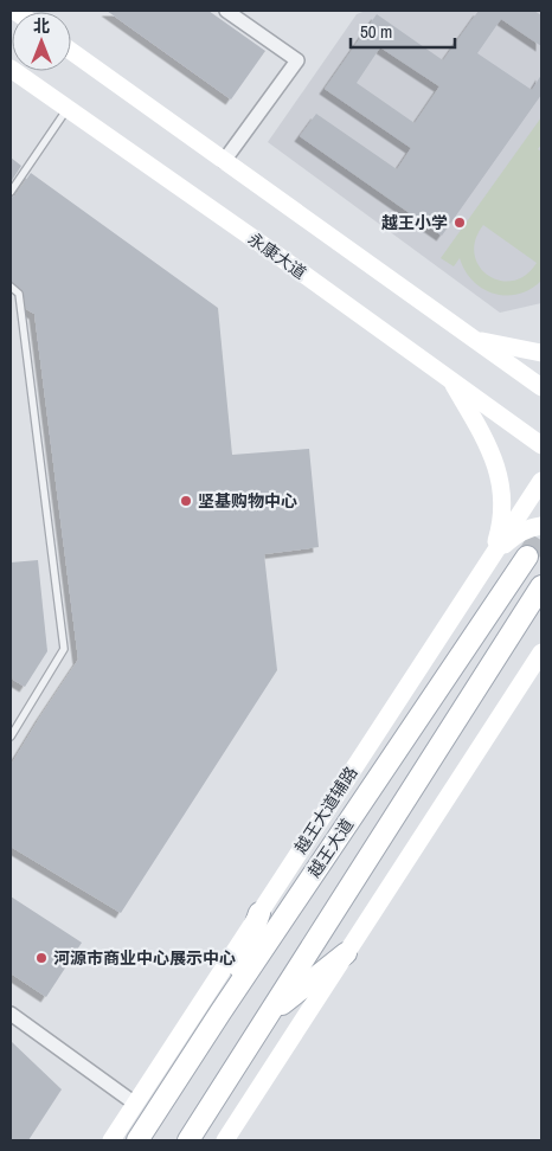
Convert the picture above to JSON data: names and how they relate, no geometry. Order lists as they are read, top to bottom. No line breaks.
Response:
{"streets":{"main road":["永康大道","越王大道辅路","越王大道"]},"places":["越王小学","坚基购物中心","河源市商业中心展示中心"],"scale_bar":"50 m","north":"top"}
